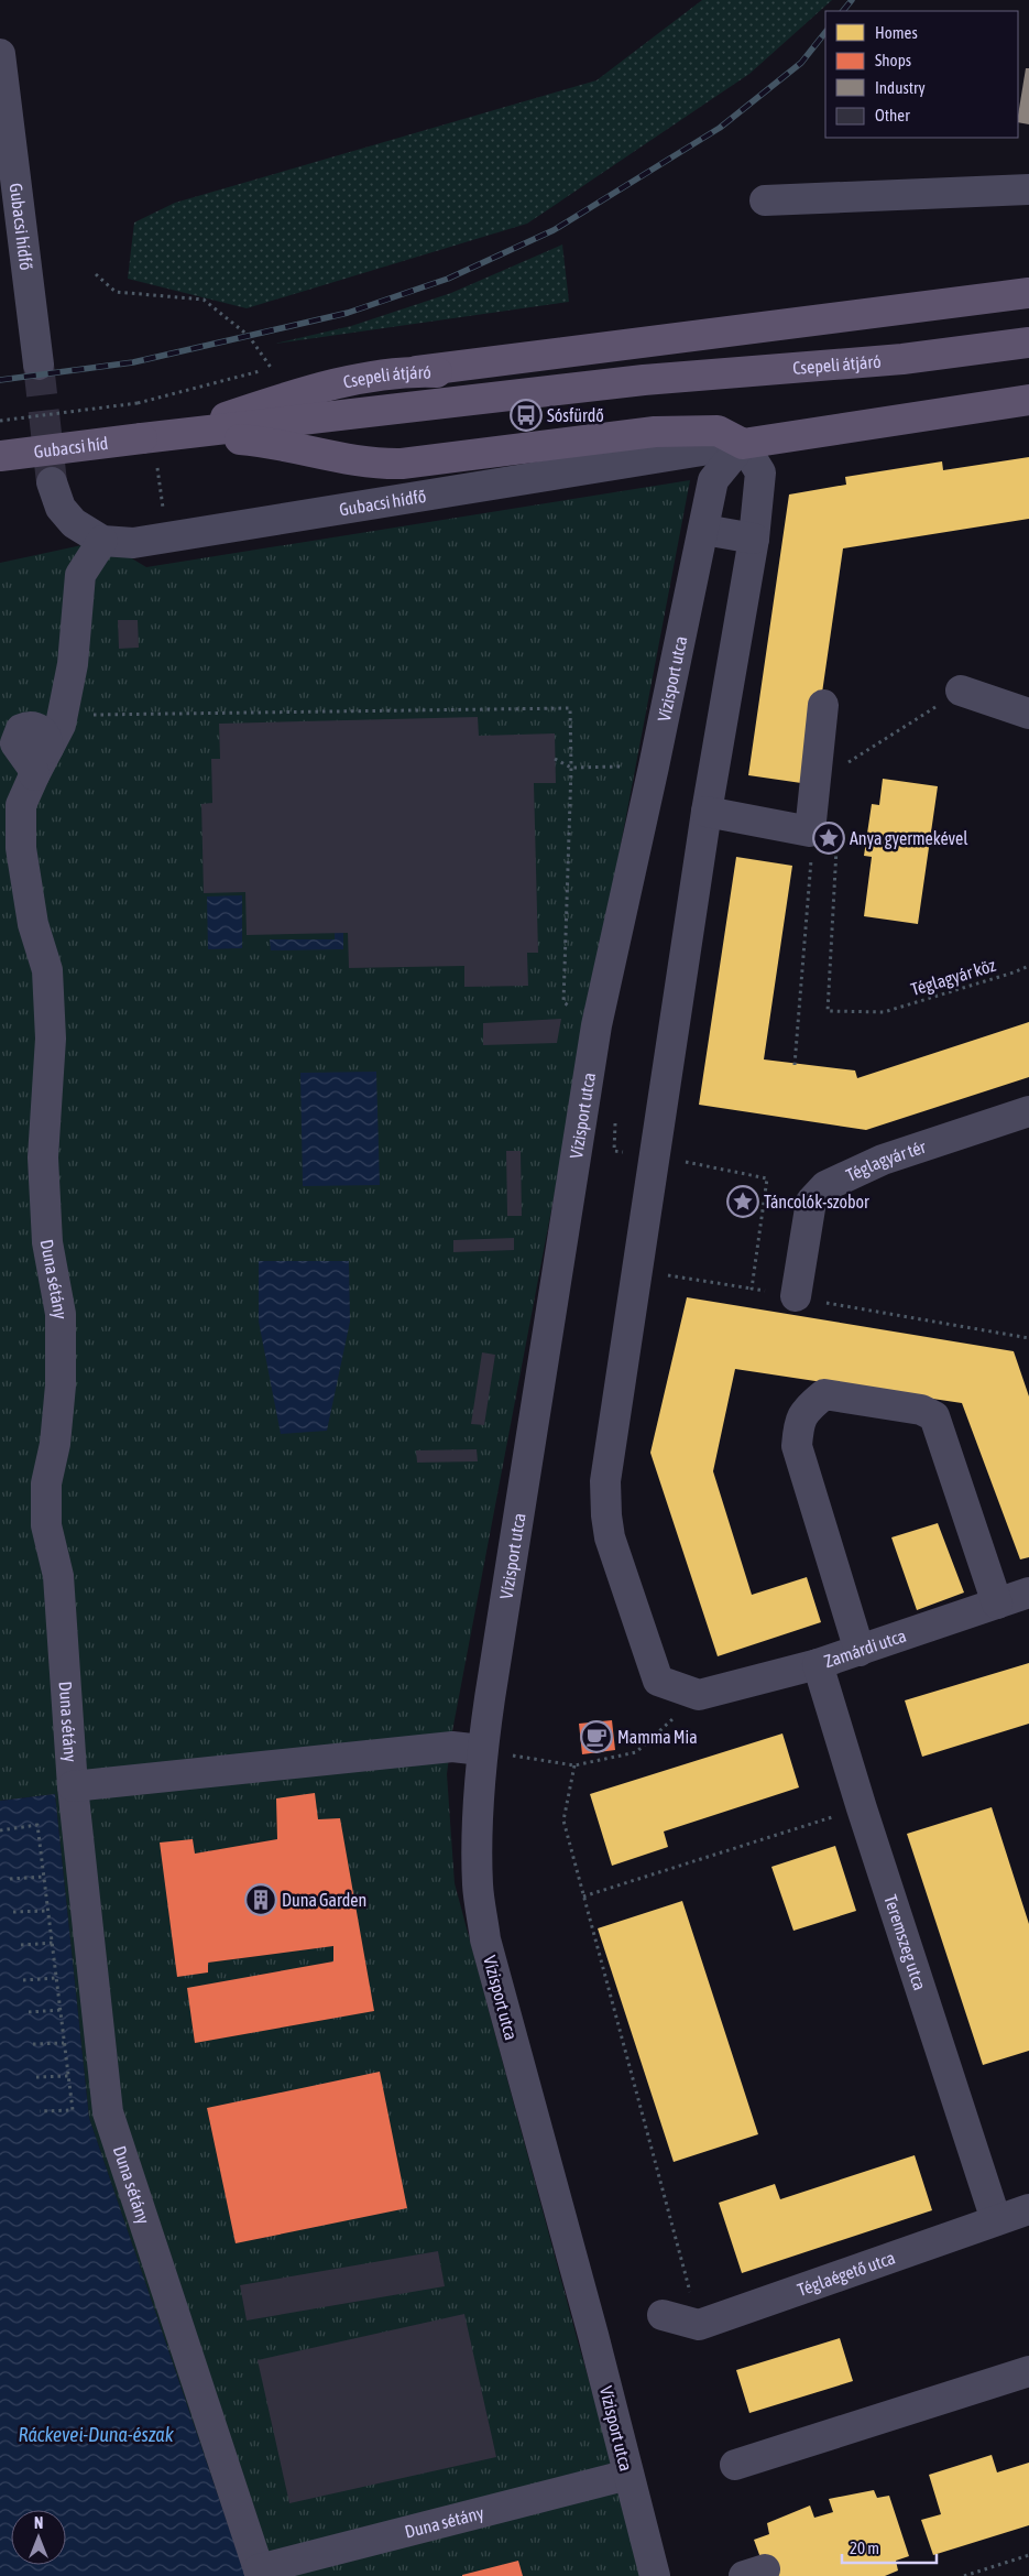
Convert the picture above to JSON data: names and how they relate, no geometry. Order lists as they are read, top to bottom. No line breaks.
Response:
{"streets":{"main road":["Csepeli átjáró","Gubacsi híd"],"street":["Gubacsi hídfő","Vízisport utca","Téglagyár tér","Duna sétány","Zamárdi utca","Teremszeg utca","Téglaégető utca"],"path":["Téglagyár köz"]},"crossings":[["Gubacsi hídfő","Vízisport utca"],["Csepeli átjáró","Gubacsi híd"],["Vízisport utca","Duna sétány"],["Zamárdi utca","Teremszeg utca"],["Teremszeg utca","Téglaégető utca"]],"water":["Ráckevei-Duna-észak"],"places":{"bus stop":["Sósfürdő"],"place":["Anya gyermekével","Táncolók-szobor"],"cafe":["Mamma Mia"],"building":["Duna Garden"]},"legend":["Homes","Shops","Industry","Other"],"scale_bar":"20 m","north":"top"}
